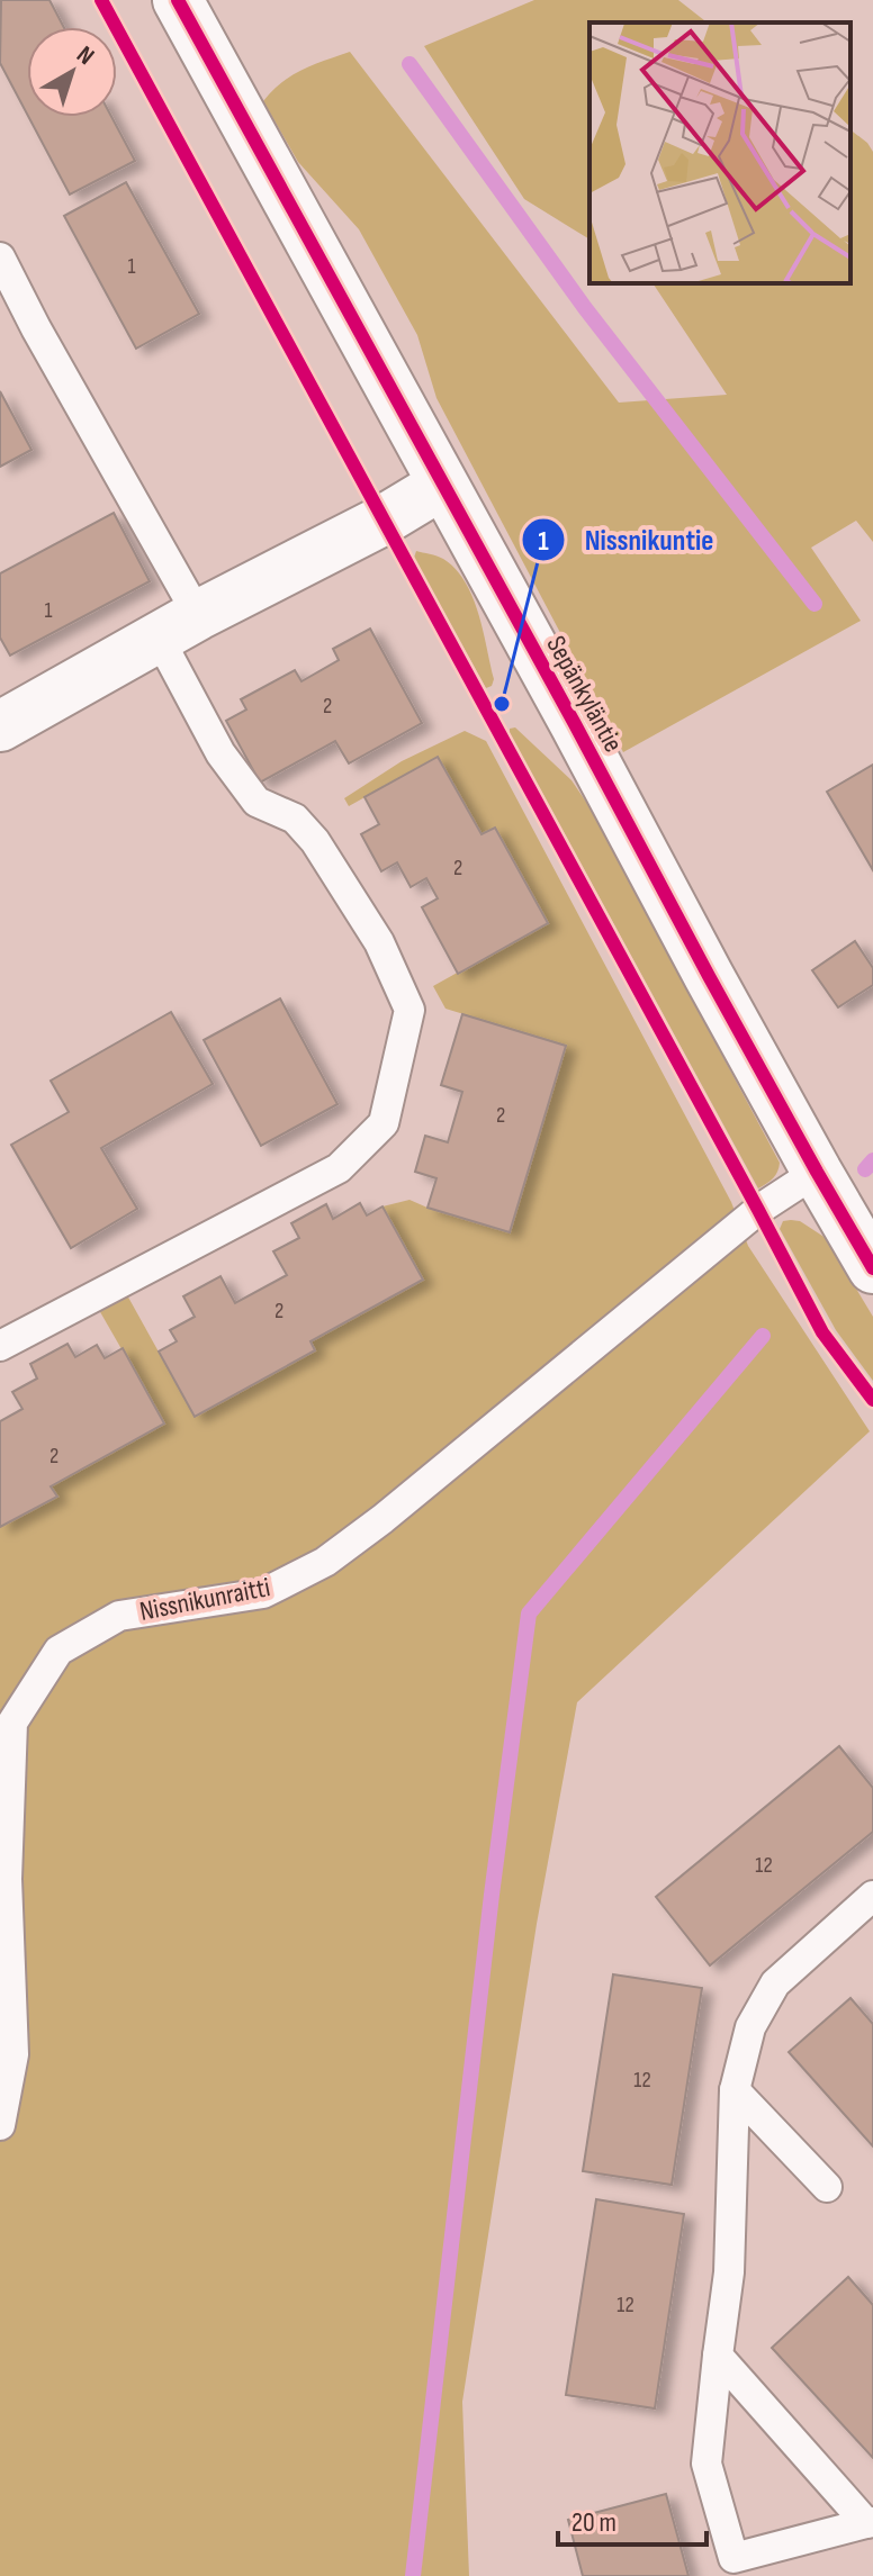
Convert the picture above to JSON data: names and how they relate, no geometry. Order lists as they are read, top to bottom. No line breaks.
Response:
{"streets":{"street":["Sepänkyläntie"],"lane":["Nissnikunraitti"]},"crossings":[["Sepänkyläntie","Nissnikunraitti"]],"places":["Nissnikuntie"],"house_numbers":["1","1","2","2","2","2","2","12","12","12"],"scale_bar":"20 m","north":"top right"}
